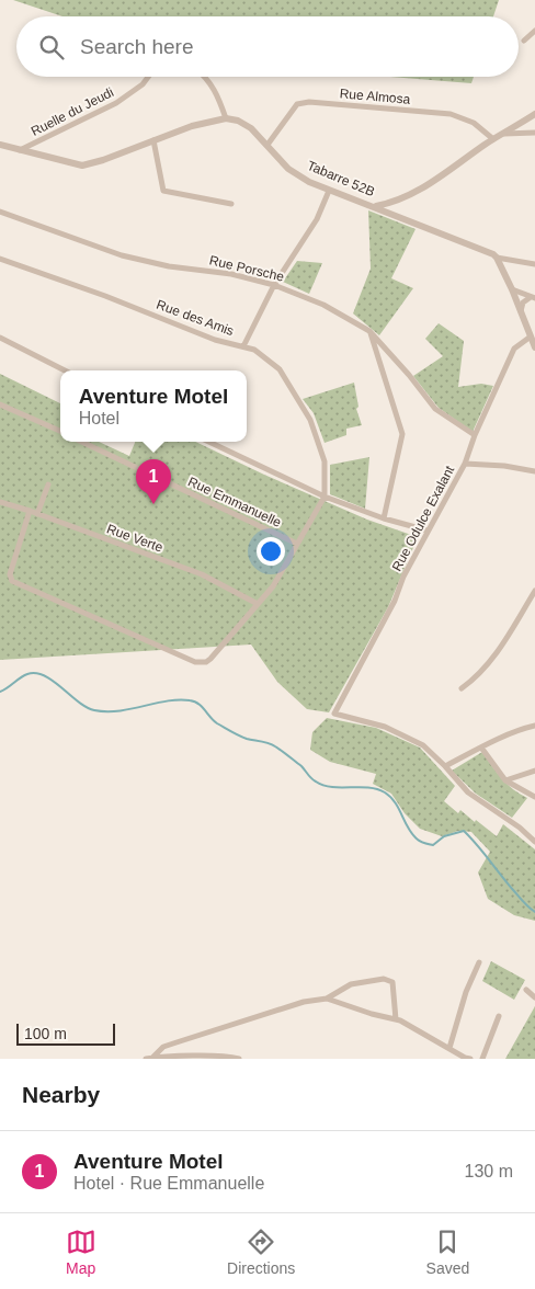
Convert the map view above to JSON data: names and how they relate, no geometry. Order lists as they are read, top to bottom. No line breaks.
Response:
{"streets":{"street":["Rue Almosa","Ruelle du Jeudi","Tabarre 52B","Rue Porsche","Rue des Amis","Rue Emmanuelle","Rue Odulce Exalant","Rue Verte"]},"crossings":[["Rue Almosa","Tabarre 52B"],["Rue Porsche","Rue Odulce Exalant"]],"scale_bar":"100 m","page":{"search":"Search here","popup":["Aventure Motel","Hotel"],"pins":"1","scale":"100 m","heading":"Nearby","list":[{"mark":"1","name":"Aventure Motel","note":"Hotel · Rue Emmanuelle","value":"130 m"}],"nav":["Map","Directions","Saved"]}}
